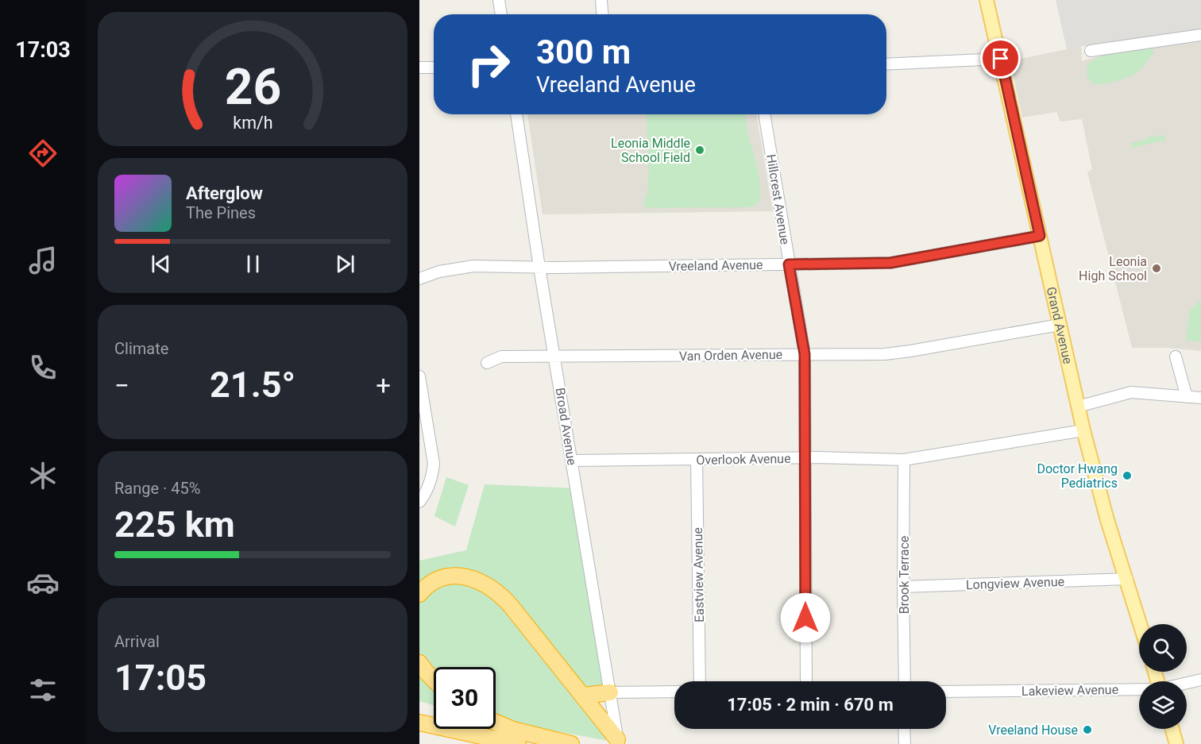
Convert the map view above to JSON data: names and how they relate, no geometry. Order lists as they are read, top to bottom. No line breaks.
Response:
{"streets":{"main road":["Grand Avenue"],"street":["Hillcrest Avenue","Vreeland Avenue","Van Orden Avenue","Broad Avenue","Overlook Avenue","Eastview Avenue","Brook Terrace","Longview Avenue","Lakeview Avenue"]},"crossings":[["Hillcrest Avenue","Vreeland Avenue"],["Hillcrest Avenue","Van Orden Avenue"],["Hillcrest Avenue","Overlook Avenue"],["Vreeland Avenue","Grand Avenue"],["Vreeland Avenue","Broad Avenue"],["Grand Avenue","Van Orden Avenue"],["Grand Avenue","Overlook Avenue"],["Grand Avenue","Longview Avenue"],["Van Orden Avenue","Broad Avenue"],["Broad Avenue","Overlook Avenue"],["Overlook Avenue","Eastview Avenue"],["Overlook Avenue","Brook Terrace"],["Brook Terrace","Longview Avenue"]],"places":["Leonia Middle School Field","Leonia High School","Doctor Hwang Pediatrics","Vreeland House"],"page":{"tabs":"17:03","turn":["300 m","Vreeland Avenue"],"song":["Afterglow","The Pines"],"tile":["Climate",["Range · 45%","225 km"],["Arrival","17:05"]],"heat":["−","21.5°","+"],"limit":"30","trip":"17:05 · 2 min · 670 m","gauge":["26","km/h"]}}
